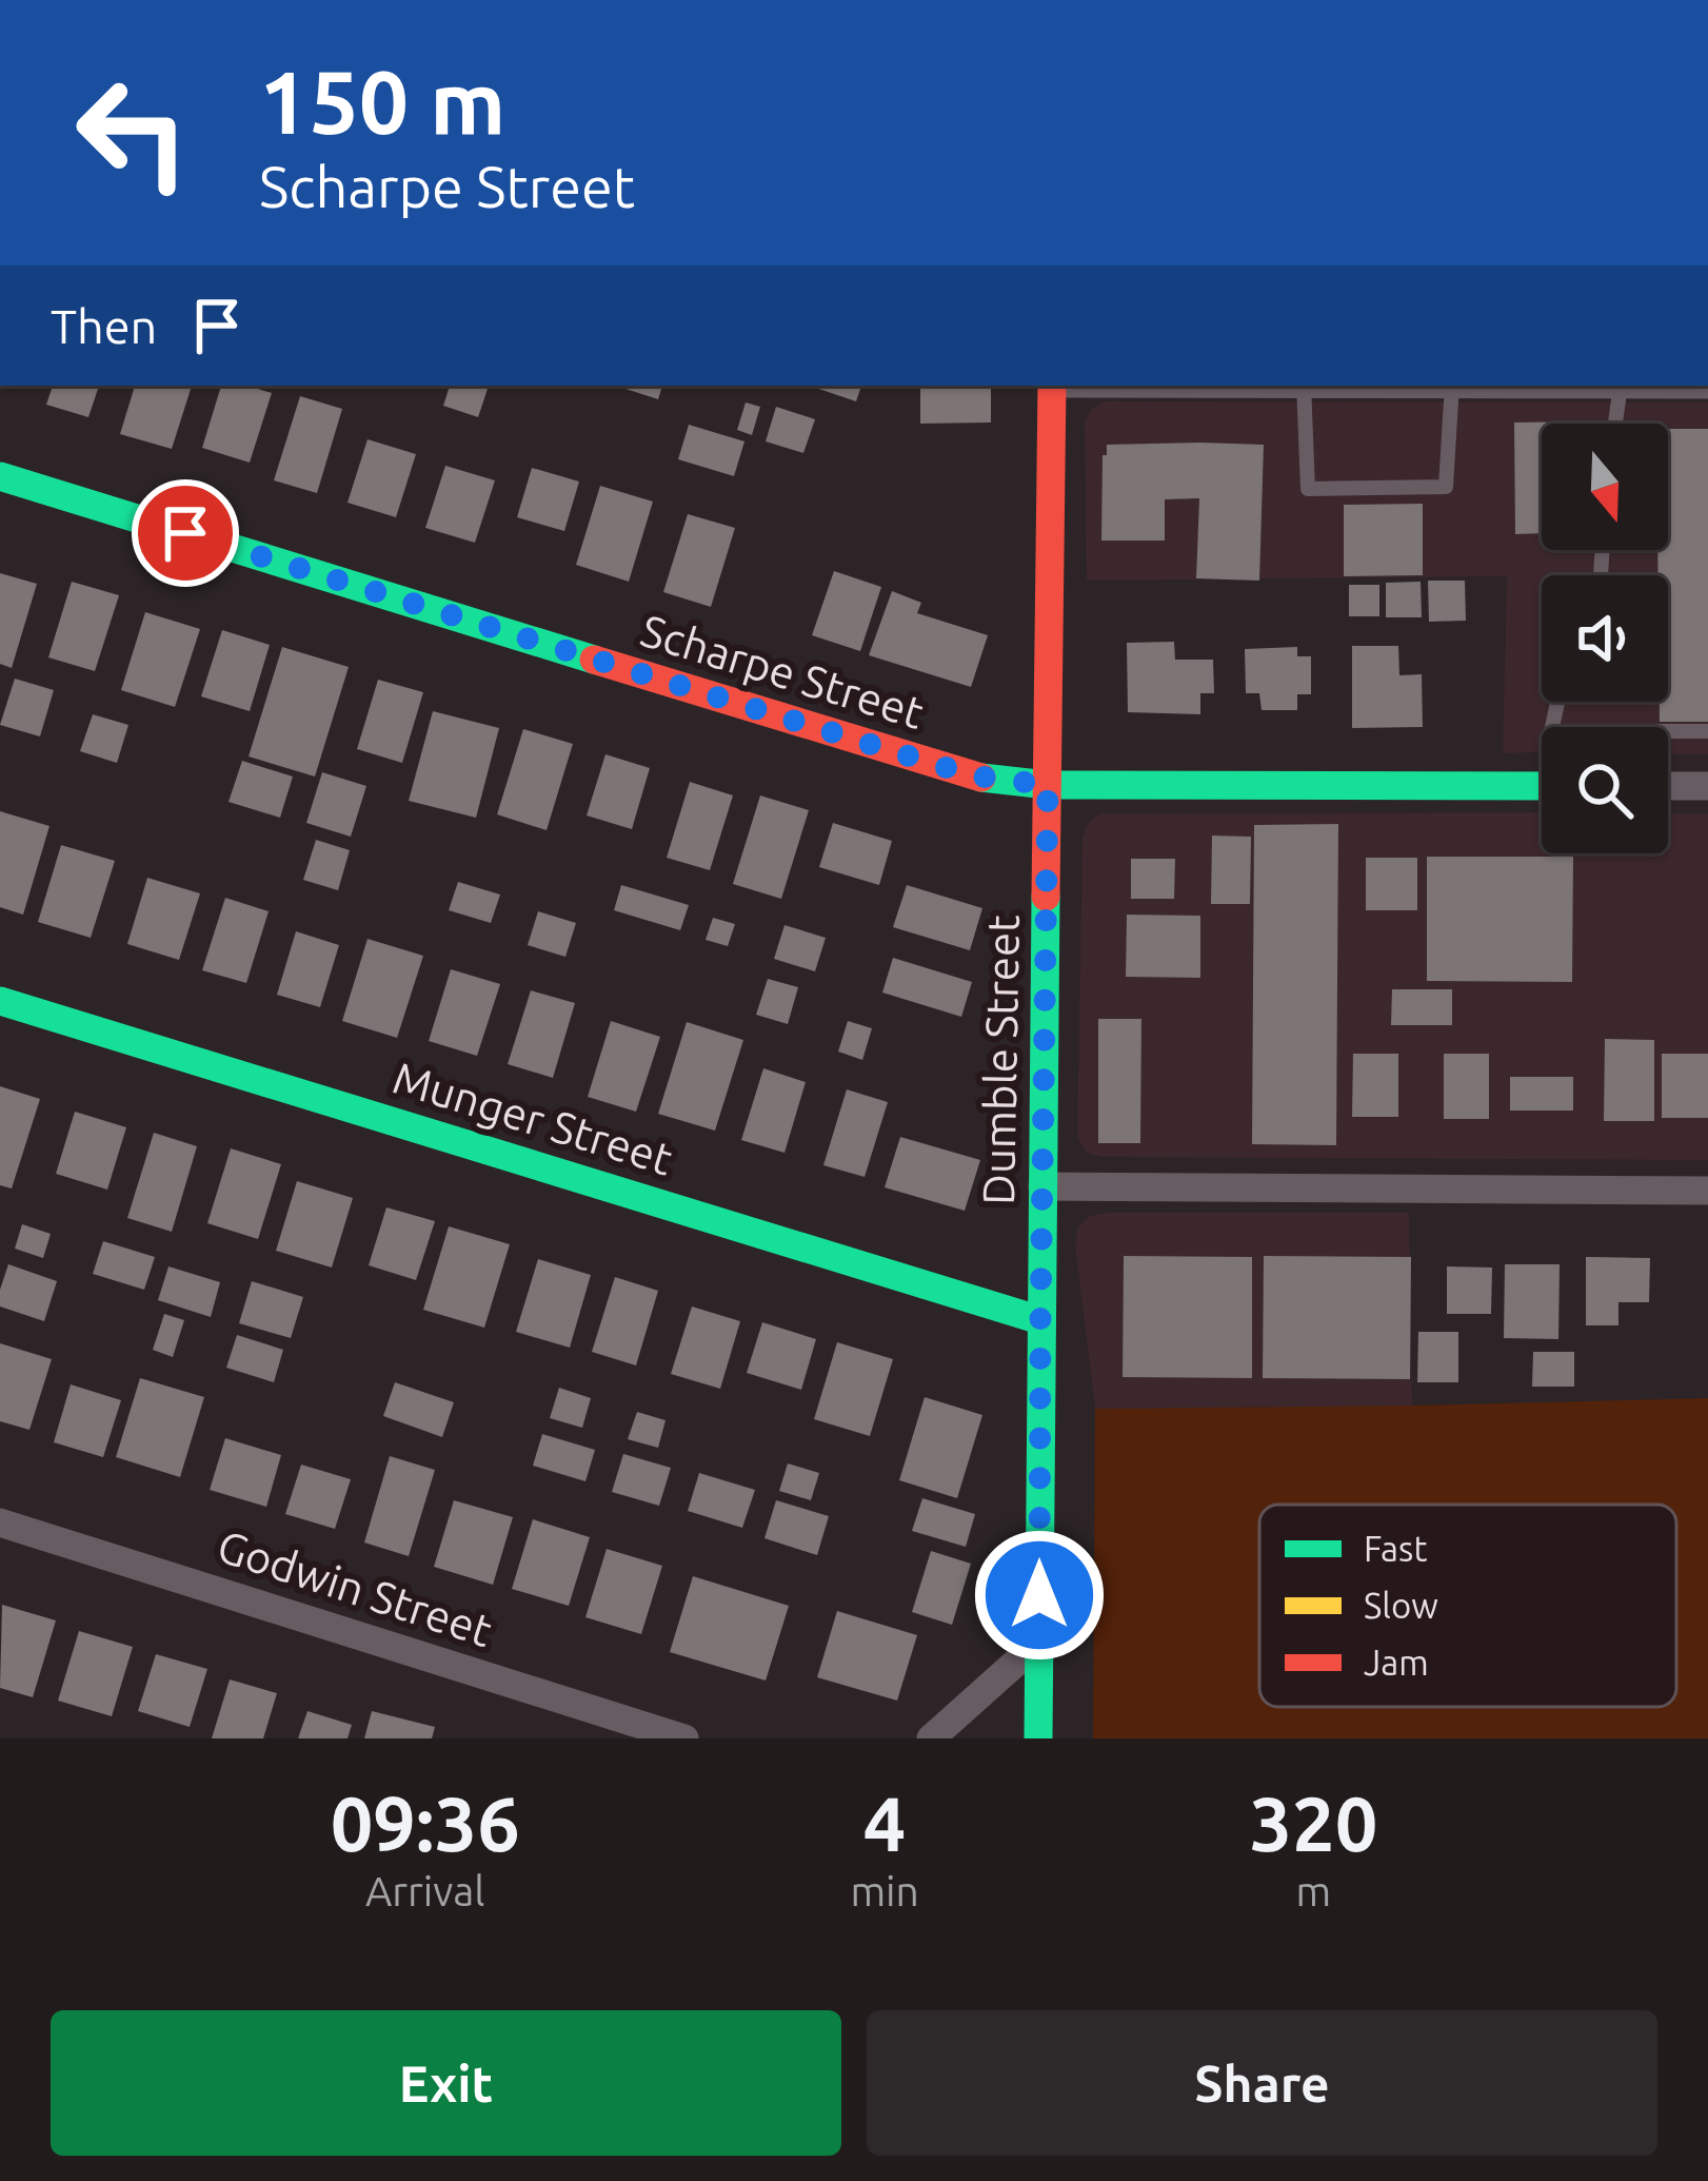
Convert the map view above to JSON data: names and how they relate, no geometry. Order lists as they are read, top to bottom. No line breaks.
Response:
{"streets":{"main road":["Scharpe Street","Dumble Street","Munger Street"],"street":["Godwin Street"]},"crossings":[["Scharpe Street","Dumble Street"],["Dumble Street","Munger Street"]],"legend":["Fast","Slow","Jam"],"north":"bottom","page":{"turn":["150 m","Scharpe Street"],"then":"Then","eta":["09:36","Arrival","4","min","320","m"],"buttons":["Exit","Share"]}}
